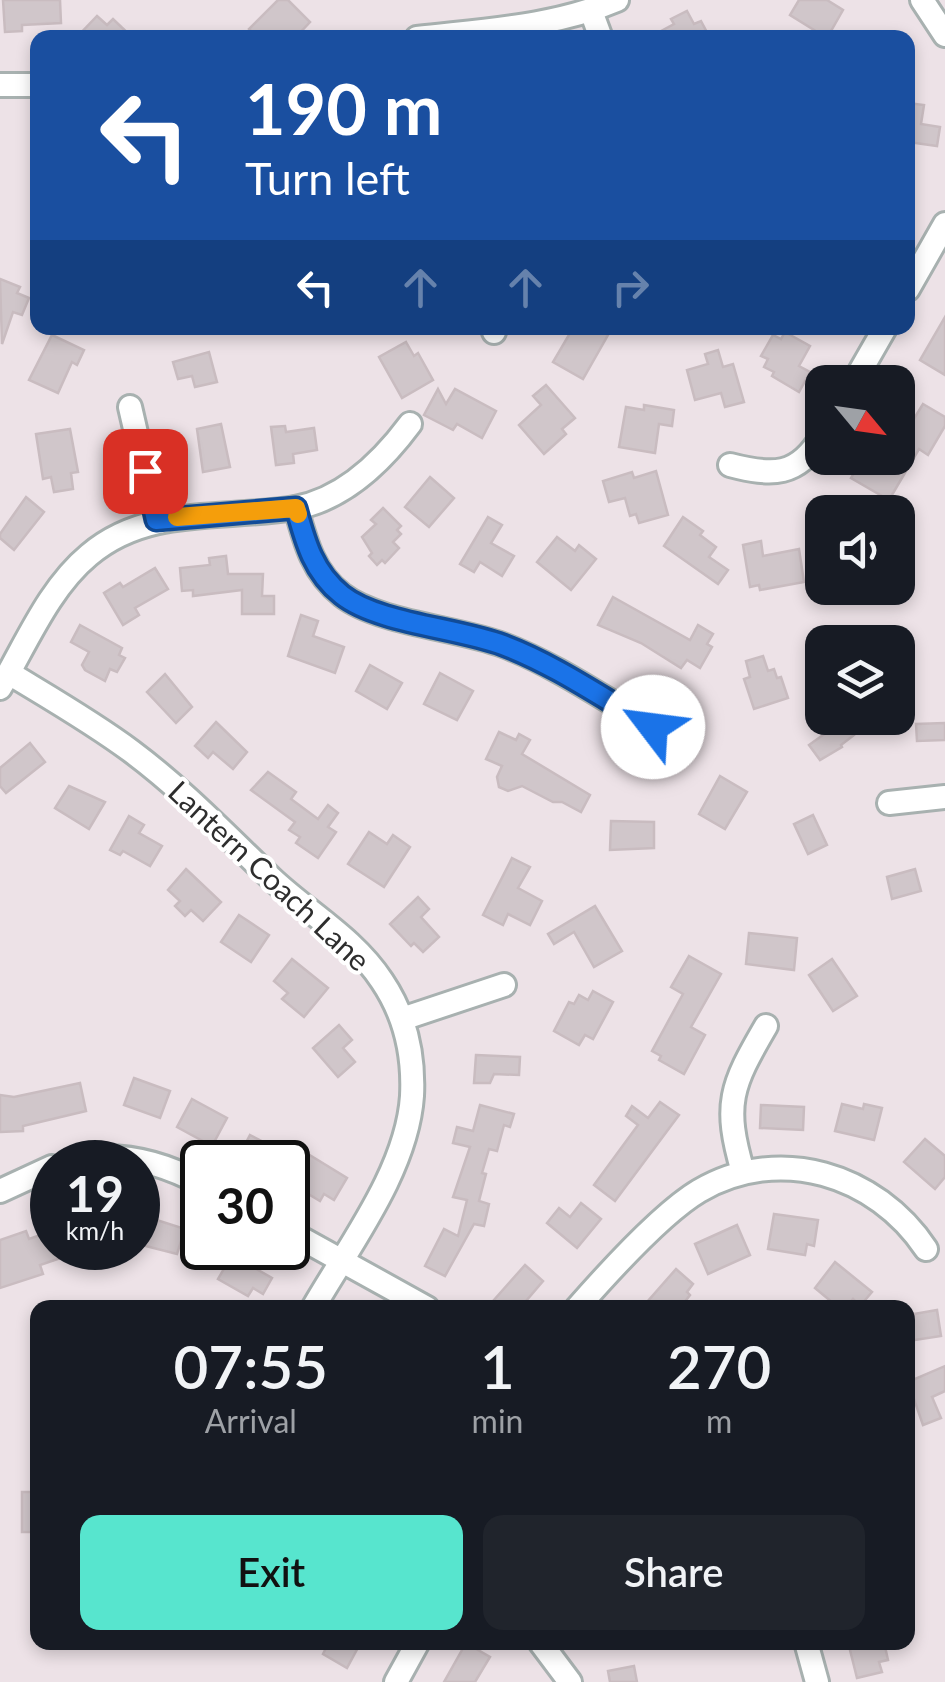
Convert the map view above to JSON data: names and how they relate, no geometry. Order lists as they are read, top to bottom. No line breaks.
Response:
{"streets":{"street":["Lantern Coach Lane"]},"north":"bottom right","page":{"turn":["190 m","Turn left"],"speed":"19 km/h","limit":"30","eta":["07:55","Arrival","1","min","270","m"],"buttons":["Exit","Share"]}}
